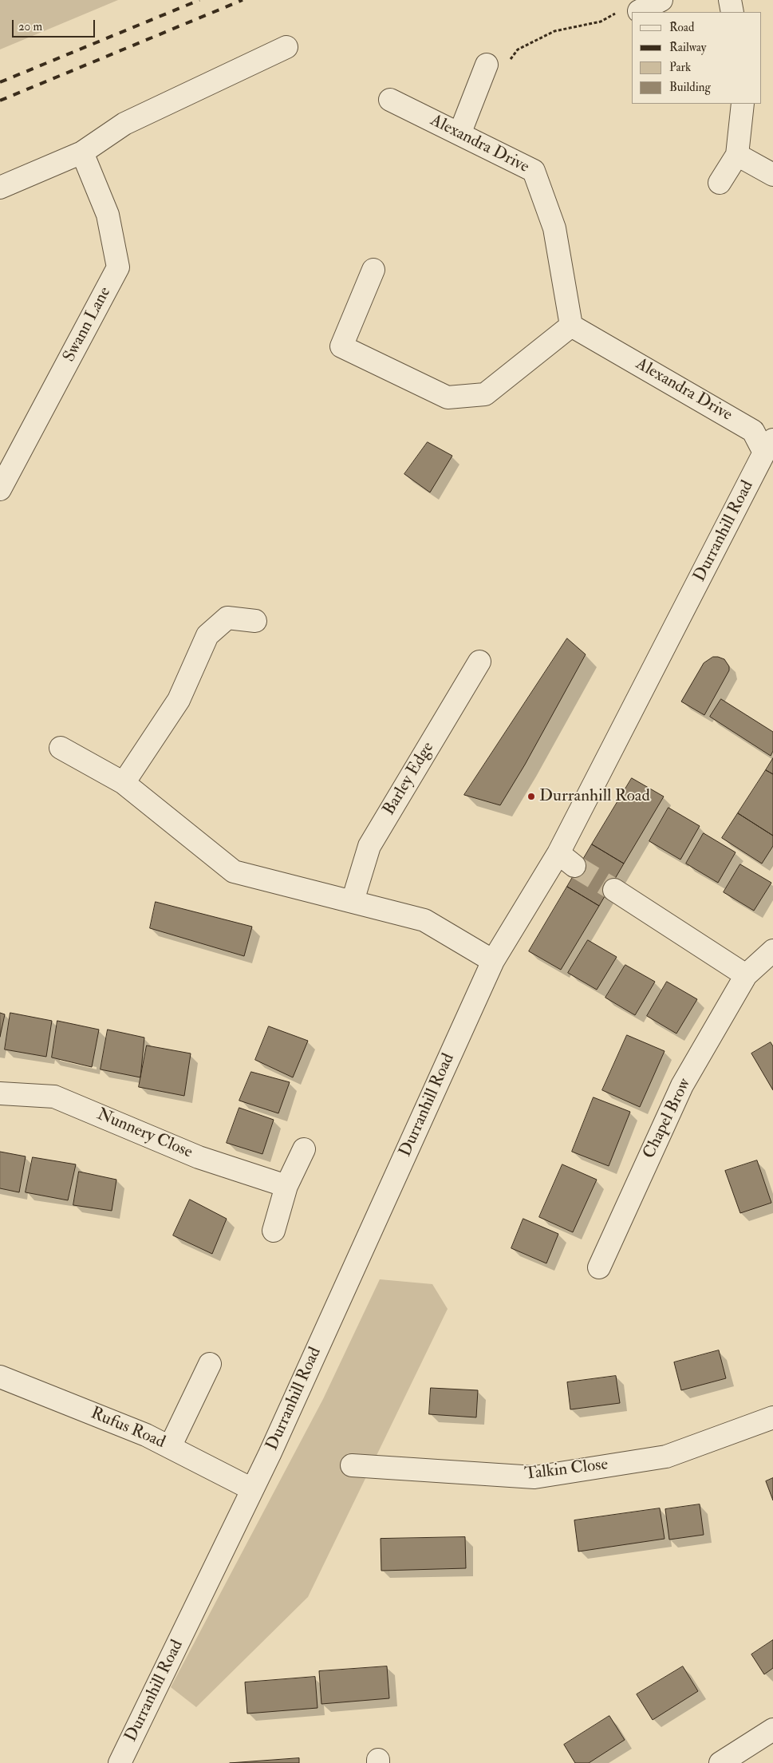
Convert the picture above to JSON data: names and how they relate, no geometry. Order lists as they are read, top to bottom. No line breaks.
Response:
{"streets":{"street":["Alexandra Drive","Swann Lane","Durranhill Road","Barley Edge","Chapel Brow","Nunnery Close","Rufus Road","Talkin Close"]},"crossings":[["Alexandra Drive","Durranhill Road"],["Durranhill Road","Rufus Road"]],"places":["Durranhill Road"],"legend":["Road","Railway","Park","Building"],"scale_bar":"20 m"}
